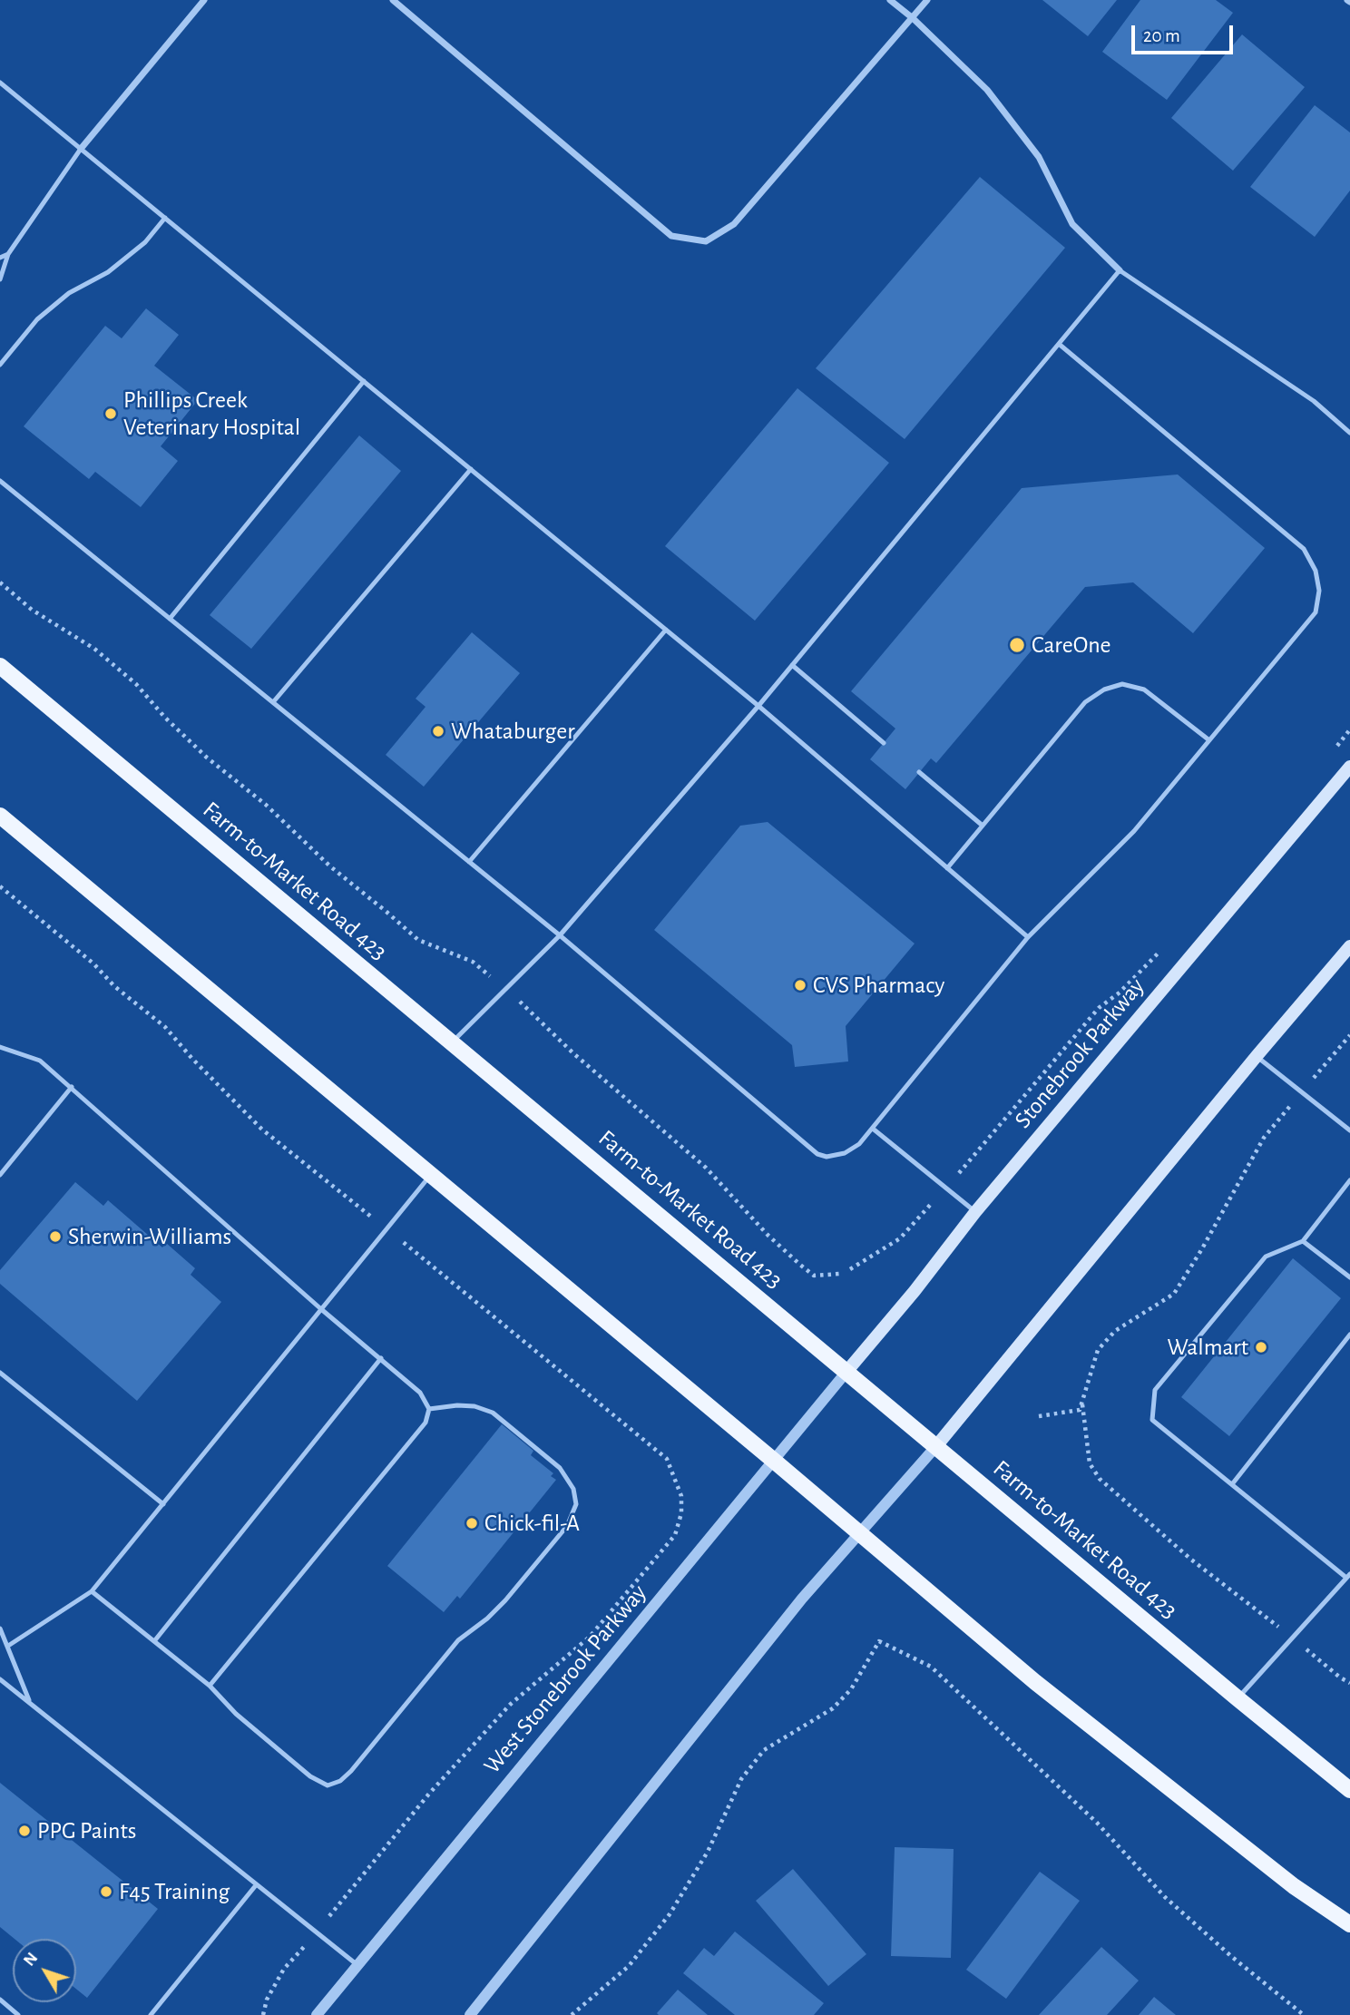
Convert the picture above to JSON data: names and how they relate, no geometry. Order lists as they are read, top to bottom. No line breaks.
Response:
{"streets":{"main road":["Farm-to-Market Road 423","Stonebrook Parkway"],"street":["West Stonebrook Parkway"]},"crossings":[["Farm-to-Market Road 423","Stonebrook Parkway"],["Farm-to-Market Road 423","West Stonebrook Parkway"],["Stonebrook Parkway","West Stonebrook Parkway"]],"places":["Phillips Creek Veterinary Hospital","CareOne","Whataburger","CVS Pharmacy","Sherwin-Williams","Walmart","Chick-fil-A","PPG Paints","F45 Training"],"scale_bar":"20 m","north":"top left"}
